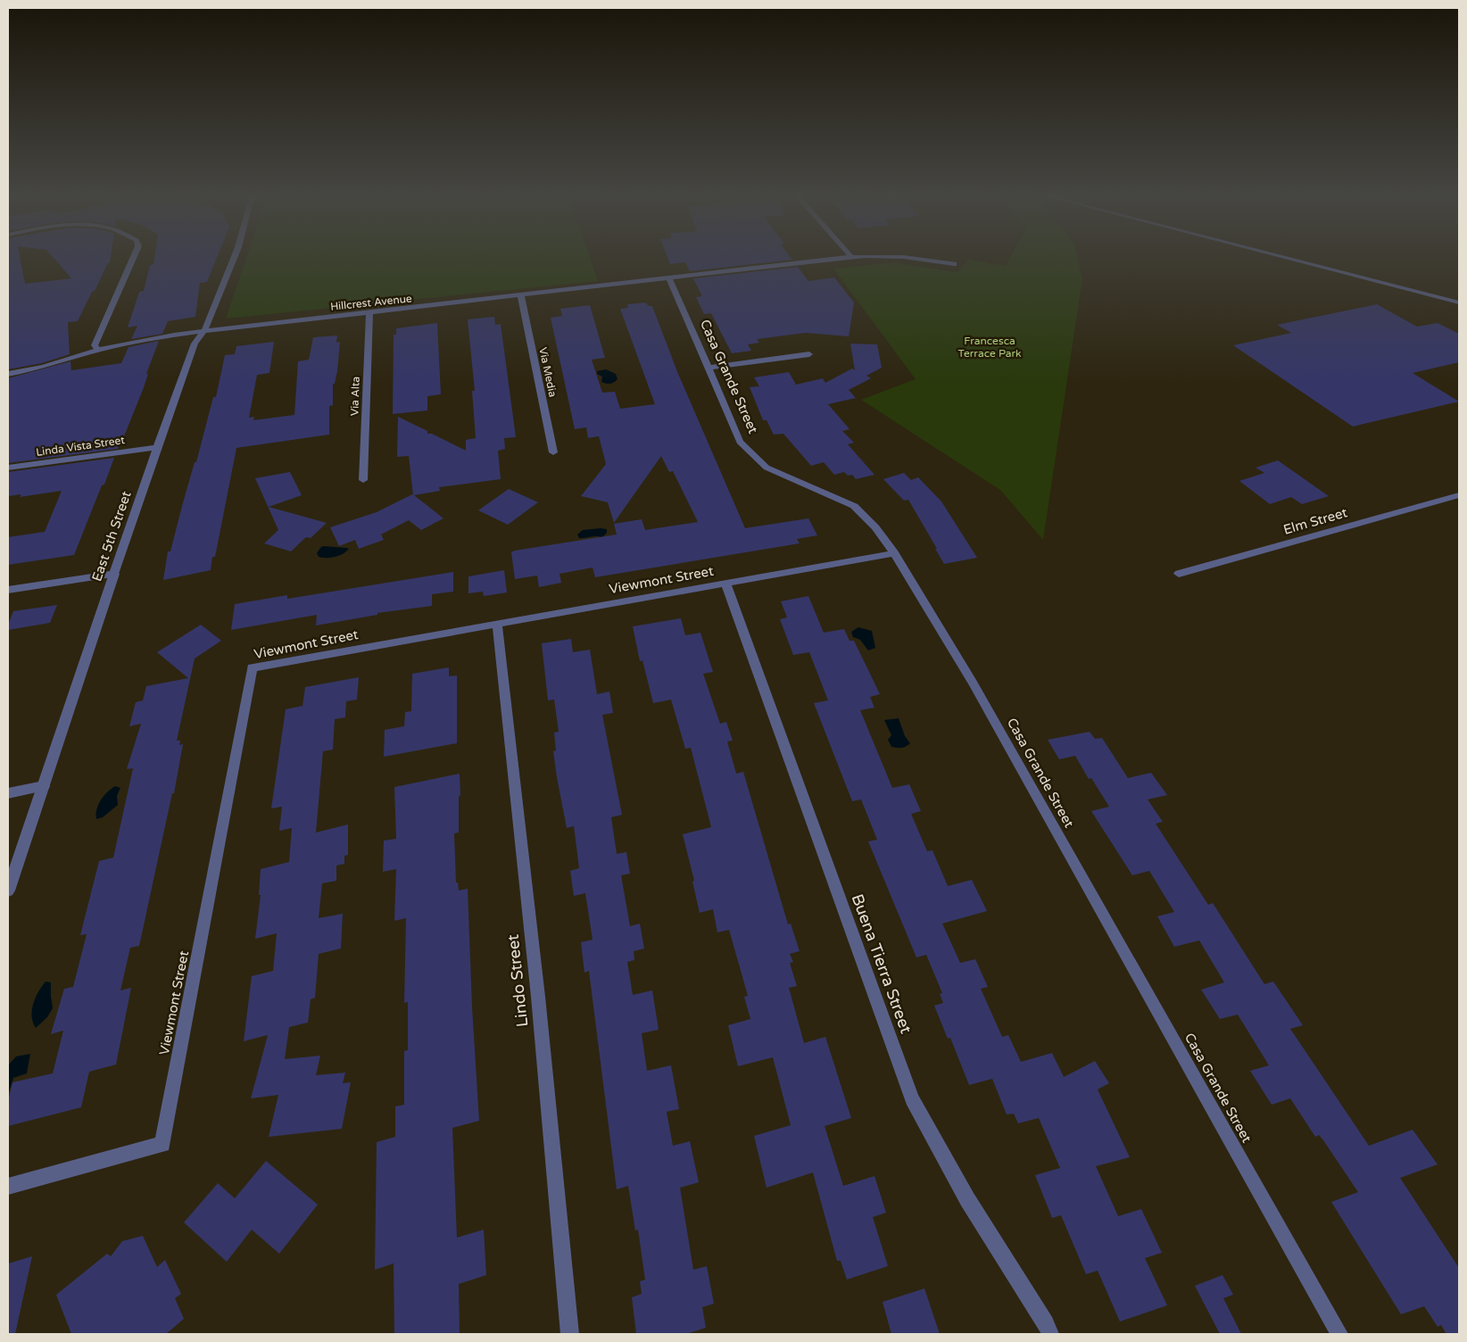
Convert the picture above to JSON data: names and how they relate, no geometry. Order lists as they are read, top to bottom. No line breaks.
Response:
{"streets":{"street":["Hillcrest Avenue","Via Media","Casa Grande Street","Via Alta","Linda Vista Street","Elm Street","East 5th Street","Viewmont Street","Buena Tierra Street","Lindo Street"]},"crossings":[["Hillcrest Avenue","Via Media"],["Hillcrest Avenue","Casa Grande Street"],["Hillcrest Avenue","Via Alta"],["Hillcrest Avenue","East 5th Street"],["Casa Grande Street","Viewmont Street"],["Linda Vista Street","East 5th Street"],["Viewmont Street","Buena Tierra Street"],["Viewmont Street","Lindo Street"]],"parks":["Francesca Terrace Park"]}
